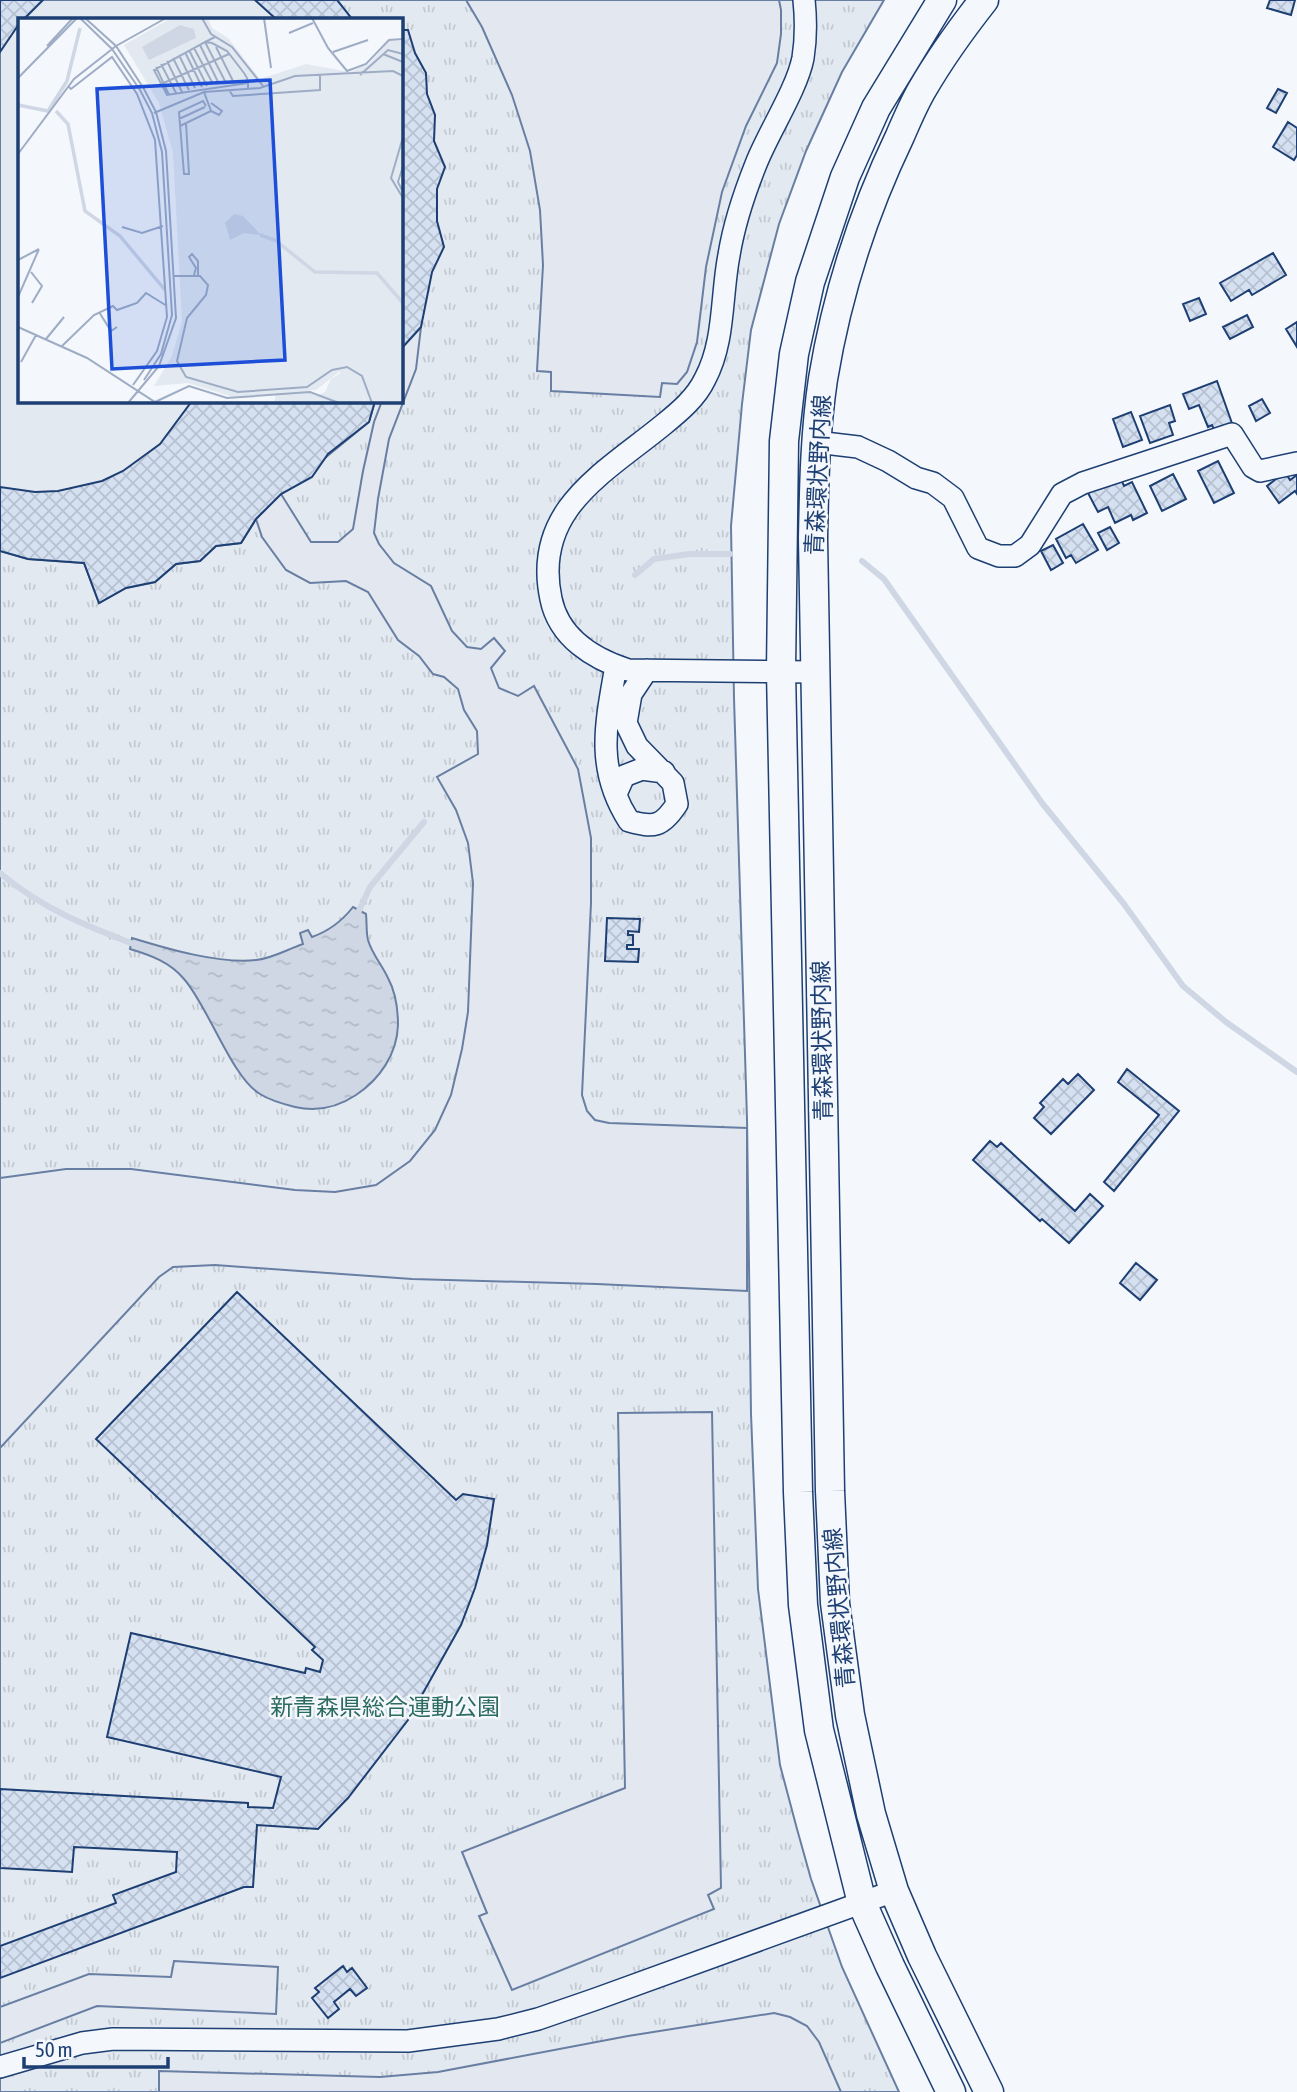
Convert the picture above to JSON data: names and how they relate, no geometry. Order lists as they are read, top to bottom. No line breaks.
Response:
{"streets":{"main road":["青森環状野内線"]},"parks":["新青森県総合運動公園"],"scale_bar":"50 m"}
